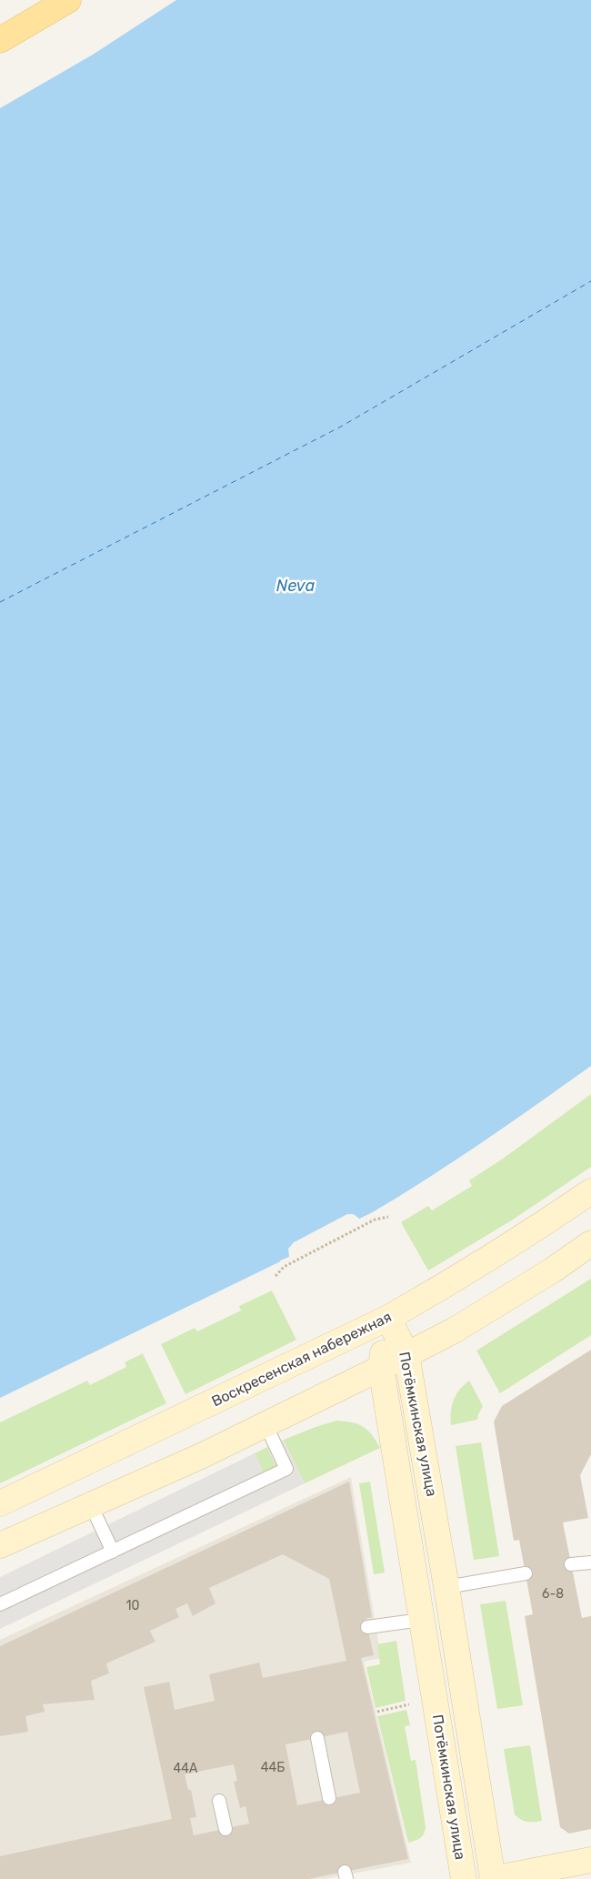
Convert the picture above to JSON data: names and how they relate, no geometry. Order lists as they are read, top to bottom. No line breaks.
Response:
{"streets":{"main road":["Воскресенская набережная","Потёмкинская улица"]},"crossings":[["Воскресенская набережная","Потёмкинская улица"]],"water":["Neva"],"house_numbers":["6-8","10","44Б","44А"]}
